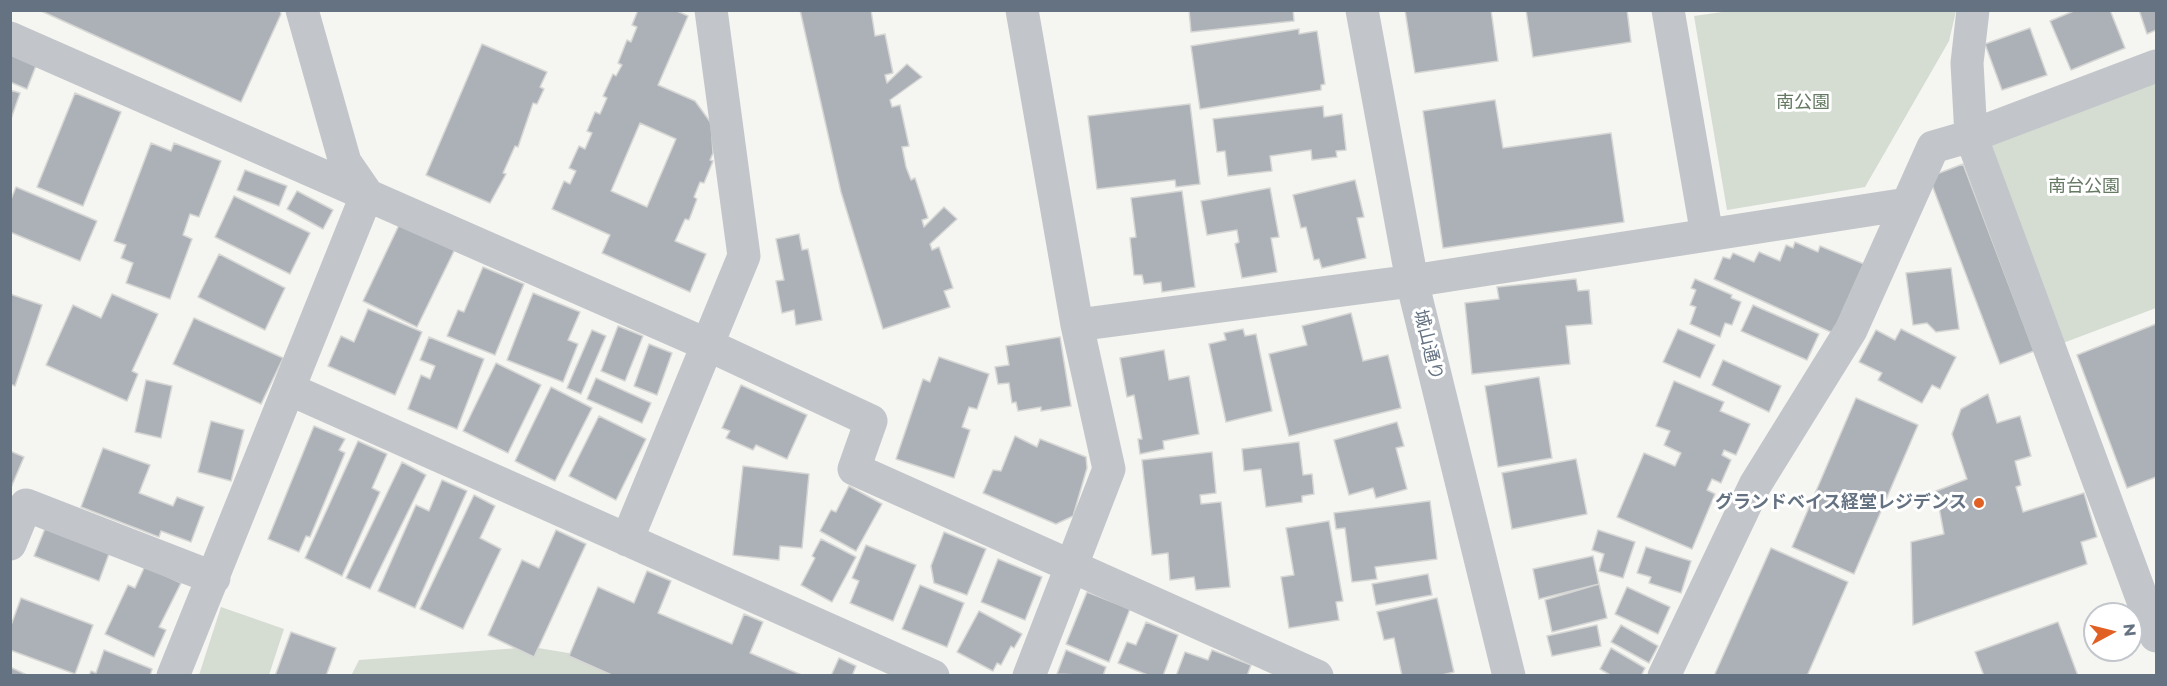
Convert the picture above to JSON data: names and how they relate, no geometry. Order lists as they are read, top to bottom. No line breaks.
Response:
{"streets":{"street":["城山通り"]},"parks":["南公園","南台公園"],"places":["グランドベイス経堂レジデンス"],"north":"right"}
